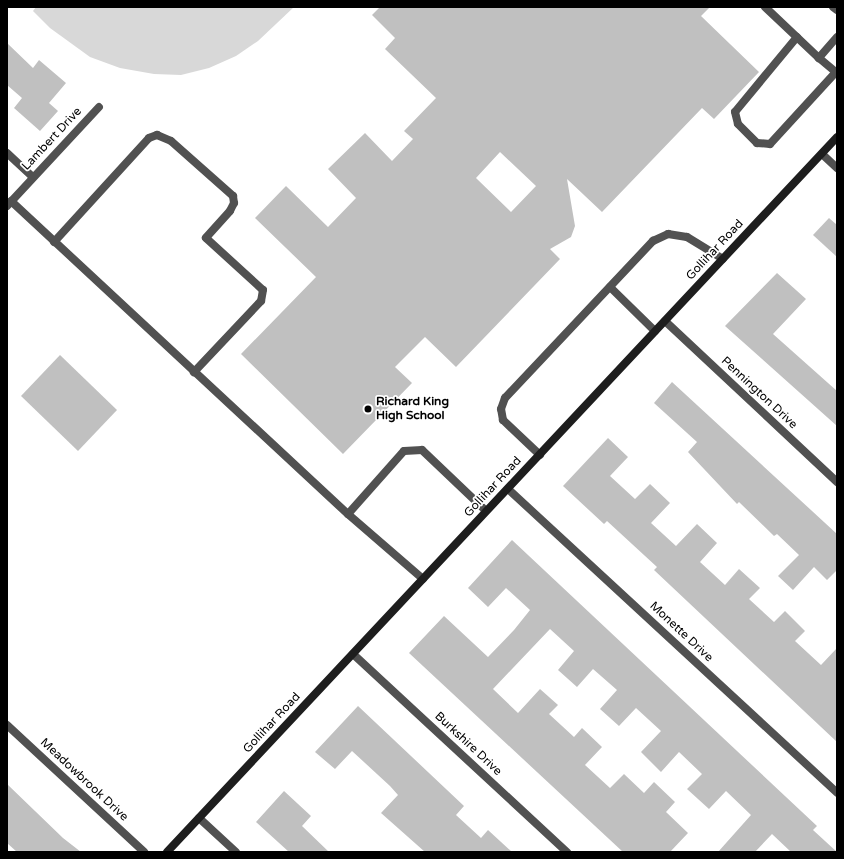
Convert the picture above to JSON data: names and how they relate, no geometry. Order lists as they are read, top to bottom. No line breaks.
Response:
{"streets":{"street":["Lambert Drive","Gollihar Road","Pennington Drive","Monette Drive","Burkshire Drive","Meadowbrook Drive"]},"crossings":[["Gollihar Road","Pennington Drive"],["Gollihar Road","Monette Drive"],["Gollihar Road","Burkshire Drive"]],"places":["Richard King High School"]}
